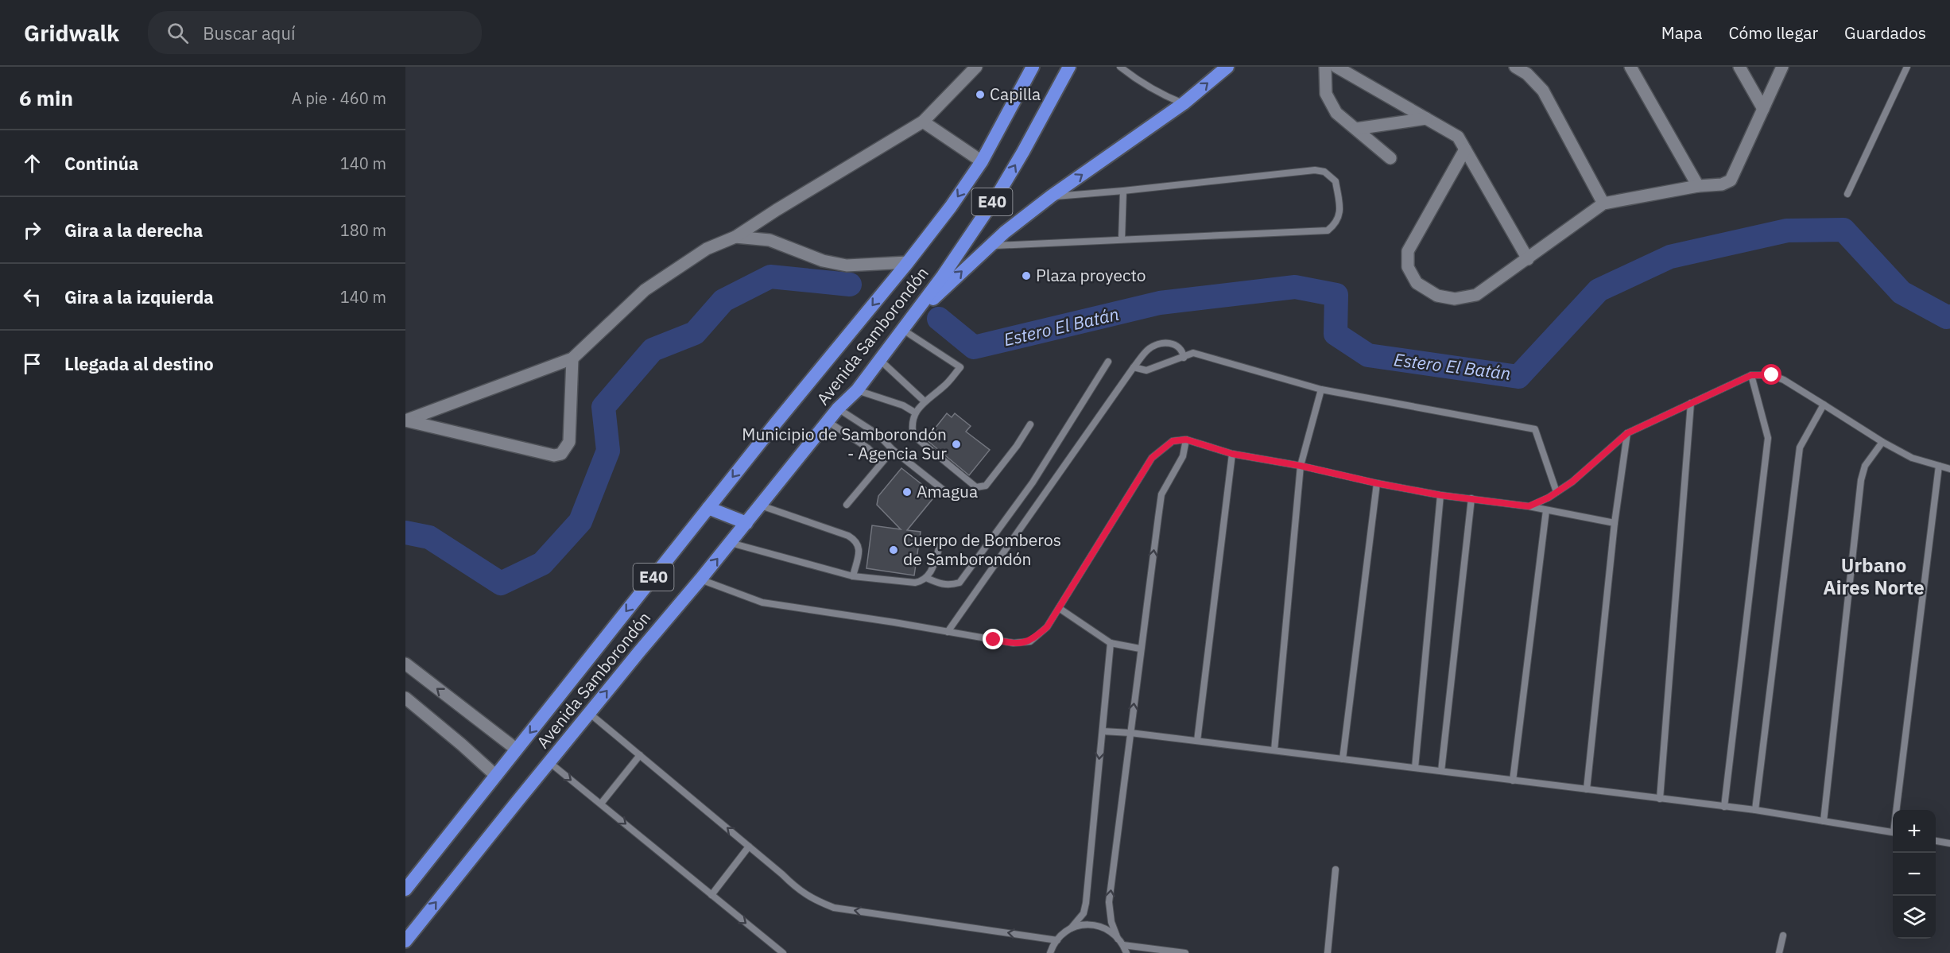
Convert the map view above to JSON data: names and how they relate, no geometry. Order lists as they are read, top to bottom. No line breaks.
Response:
{"streets":{"highway":["E40","Avenida Samborondón"]},"districts":["Urbano Aires Norte"],"water":["Estero El Batán"],"places":["Capilla","Plaza proyecto","Municipio de Samborondón - Agencia Sur","Amagua","Cuerpo de Bomberos de Samborondón"],"page":{"header":"Gridwalk","search":"Buscar aquí","nav":["Mapa","Cómo llegar","Guardados"],"heading":["6 min","A pie · 460 m"],"list":[["Continúa","140 m"],["Gira a la derecha","180 m"],["Gira a la izquierda","140 m"],"Llegada al destino"],"map_buttons":["+","−"]}}
